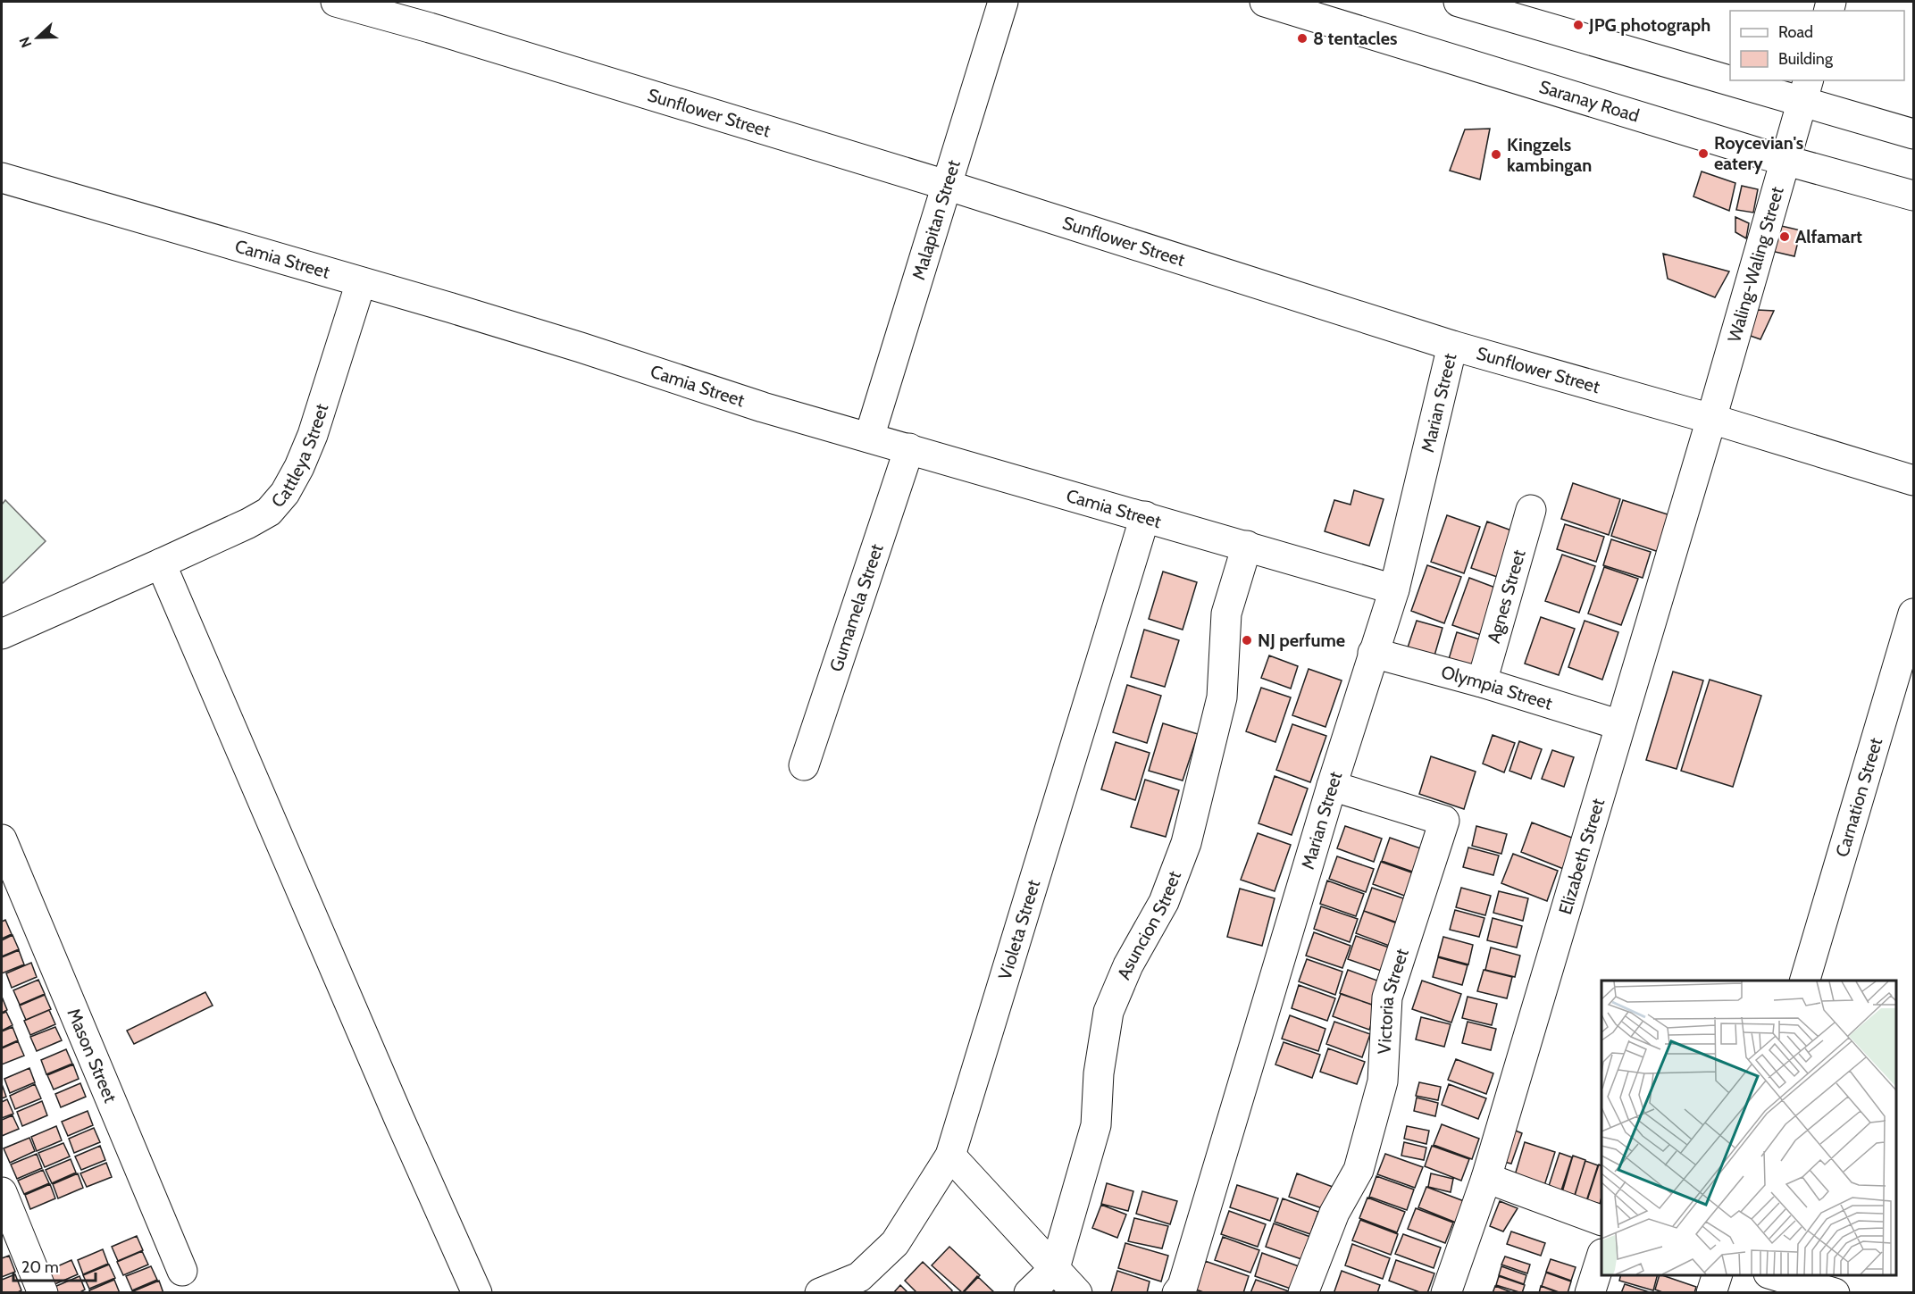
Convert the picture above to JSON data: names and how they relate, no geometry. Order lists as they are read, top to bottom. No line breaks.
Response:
{"streets":{"street":["Saranay Road","Sunflower Street","Malapitan Street","Camia Street","Waling-Waling Street","Marian Street","Cattleya Street","Agnes Street","Gumamela Street","Olympia Street","Carnation Street","Elizabeth Street","Asuncion Street","Violeta Street","Victoria Street","Mason Street"]},"crossings":[["Saranay Road","Waling-Waling Street"],["Sunflower Street","Malapitan Street"],["Sunflower Street","Waling-Waling Street"],["Sunflower Street","Marian Street"],["Sunflower Street","Elizabeth Street"],["Malapitan Street","Camia Street"],["Camia Street","Marian Street"],["Camia Street","Cattleya Street"],["Camia Street","Gumamela Street"],["Camia Street","Asuncion Street"],["Camia Street","Violeta Street"],["Waling-Waling Street","Elizabeth Street"],["Marian Street","Olympia Street"],["Marian Street","Victoria Street"],["Agnes Street","Olympia Street"],["Olympia Street","Elizabeth Street"]],"places":["JPG photograph","8 tentacles","Roycevian's eatery","Kingzels kambingan","Alfamart","NJ perfume"],"legend":["Road","Building"],"scale_bar":"20 m","north":"left"}
